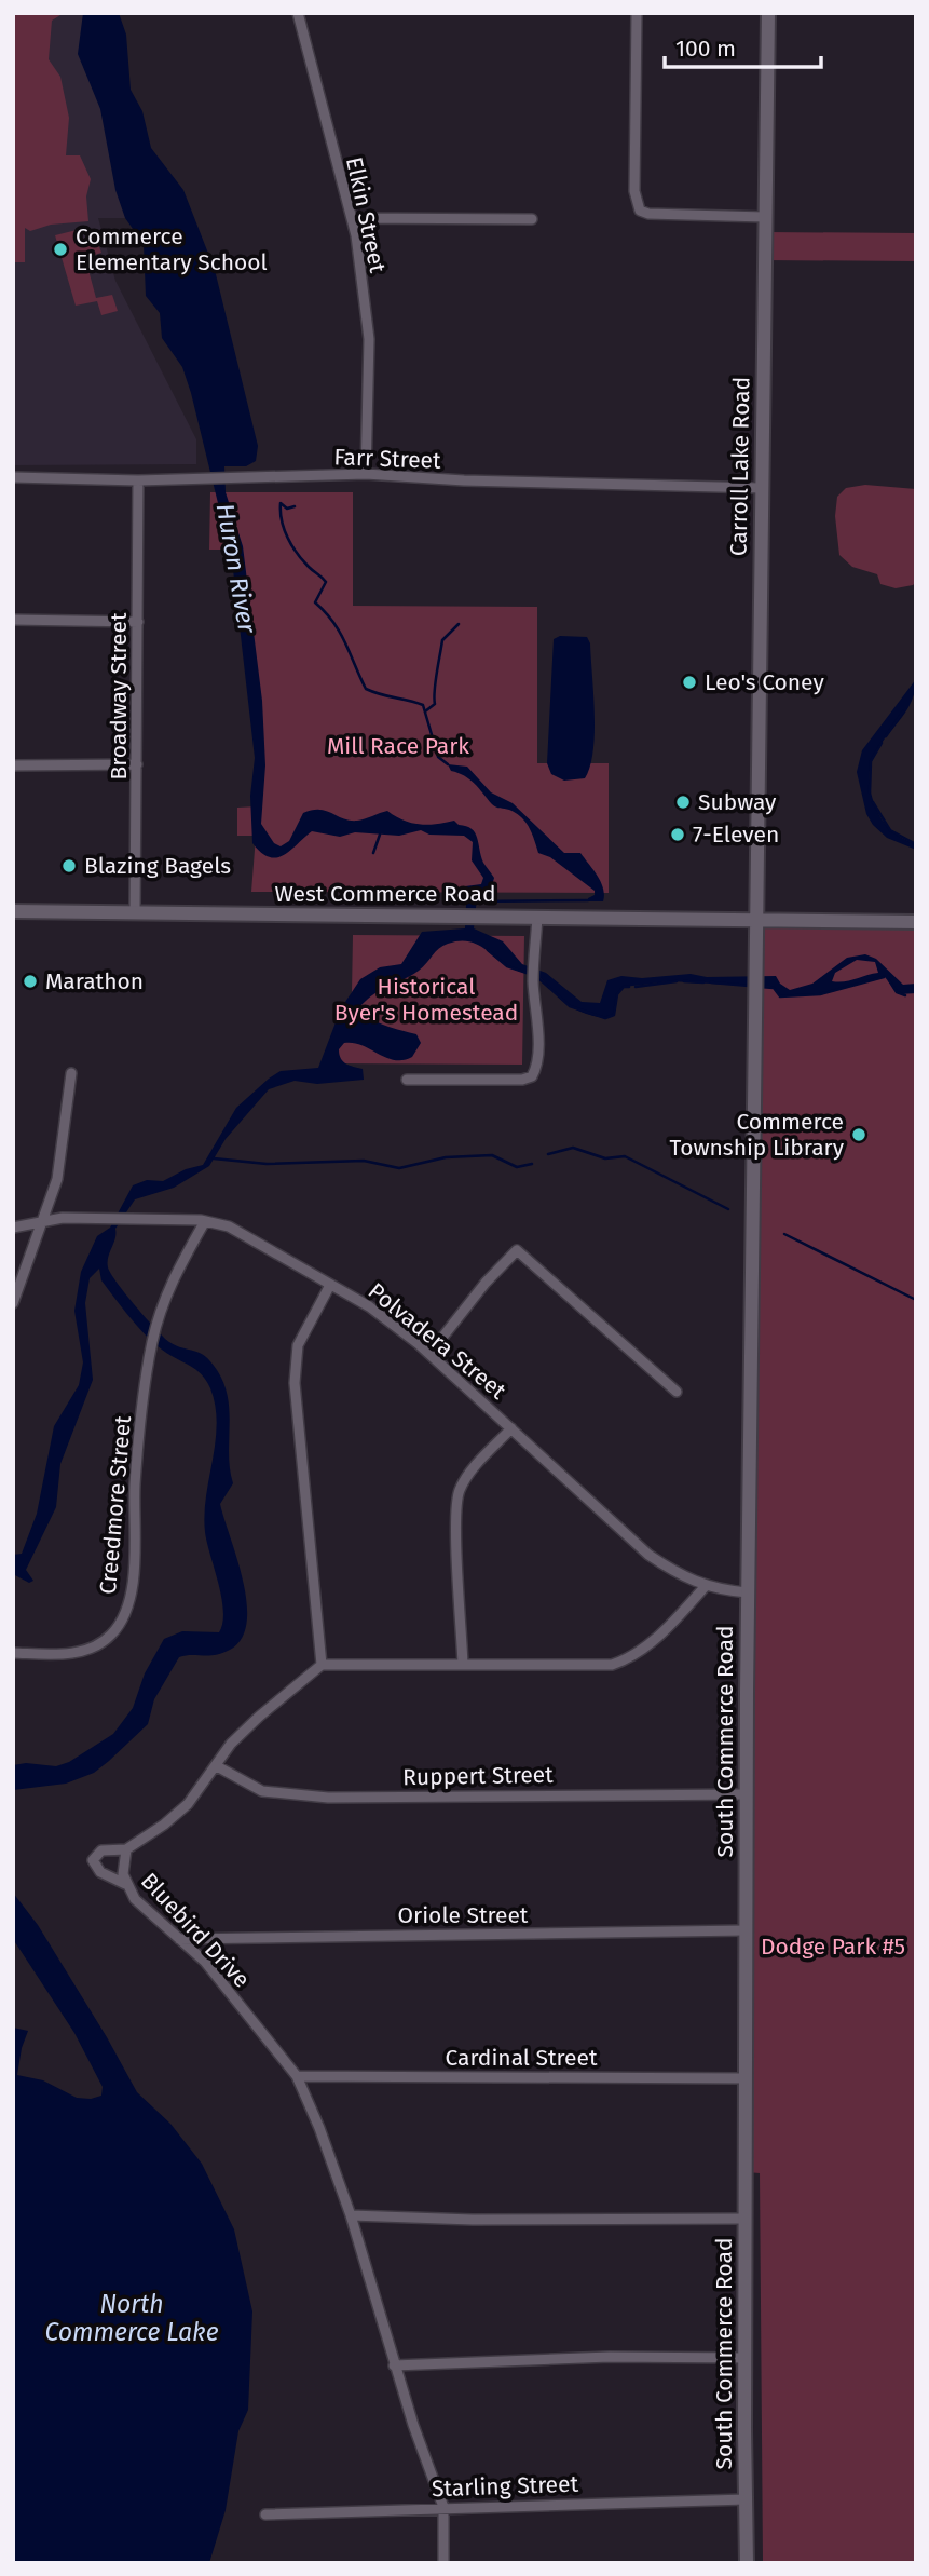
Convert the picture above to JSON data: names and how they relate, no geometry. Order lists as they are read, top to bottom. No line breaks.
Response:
{"streets":{"street":["Elkin Street","Farr Street","Carroll Lake Road","Broadway Street","West Commerce Road","Polvadera Street","Creedmore Street","South Commerce Road","Ruppert Street","Oriole Street","Bluebird Drive","Cardinal Street","Starling Street"]},"crossings":[["Elkin Street","Farr Street"],["Farr Street","Carroll Lake Road"],["Farr Street","Broadway Street"],["Carroll Lake Road","West Commerce Road"],["Carroll Lake Road","South Commerce Road"],["Broadway Street","West Commerce Road"],["West Commerce Road","South Commerce Road"],["Polvadera Street","Creedmore Street"],["Polvadera Street","South Commerce Road"],["South Commerce Road","Ruppert Street"],["South Commerce Road","Oriole Street"],["South Commerce Road","Cardinal Street"],["South Commerce Road","Starling Street"],["Ruppert Street","Bluebird Drive"],["Oriole Street","Bluebird Drive"],["Bluebird Drive","Cardinal Street"],["Bluebird Drive","Starling Street"]],"water":["Huron River","North Commerce Lake"],"parks":["Mill Race Park","Historical Byer's Homestead","Dodge Park #5"],"places":["Commerce Elementary School","Leo's Coney","Subway","7-Eleven","Blazing Bagels","Marathon","Commerce Township Library"],"scale_bar":"100 m"}
